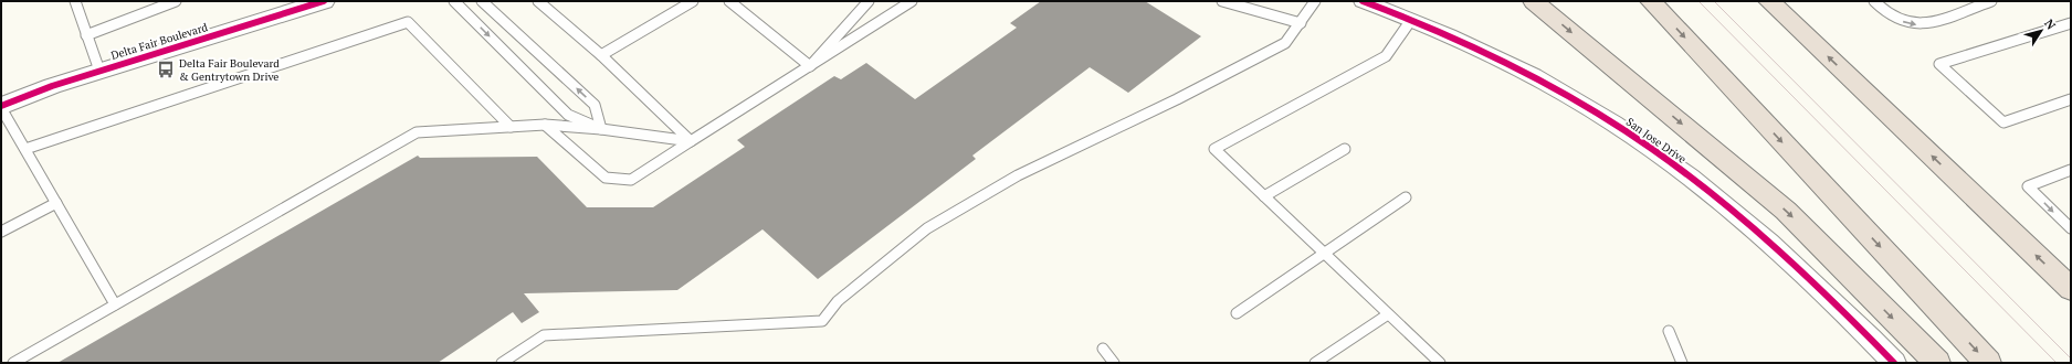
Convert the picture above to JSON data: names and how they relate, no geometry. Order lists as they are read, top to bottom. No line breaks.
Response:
{"streets":{"street":["Delta Fair Boulevard","San Jose Drive"]},"places":{"bus stop":["Delta Fair Boulevard & Gentrytown Drive"]},"north":"top right"}
